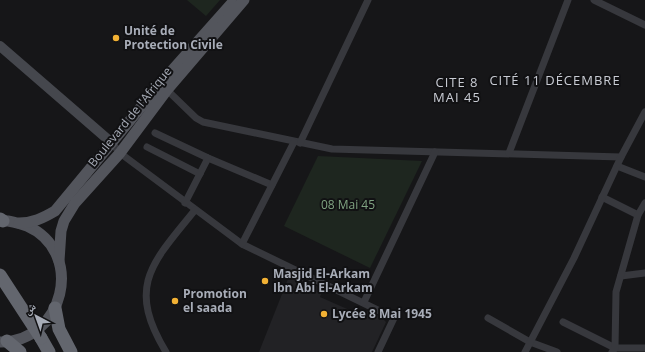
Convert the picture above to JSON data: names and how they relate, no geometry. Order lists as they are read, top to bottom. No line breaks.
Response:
{"streets":{"main road":["Boulevard de l'Afrique"]},"districts":["CITÉ 11 DÉCEMBRE","CITE 8 MAI 45"],"parks":["08 Mai 45"],"places":["Unité de Protection Civile","Masjid El-Arkam Ibn Abi El-Arkam","Promotion el saada","Lycée 8 Mai 1945"],"north":"top left"}
